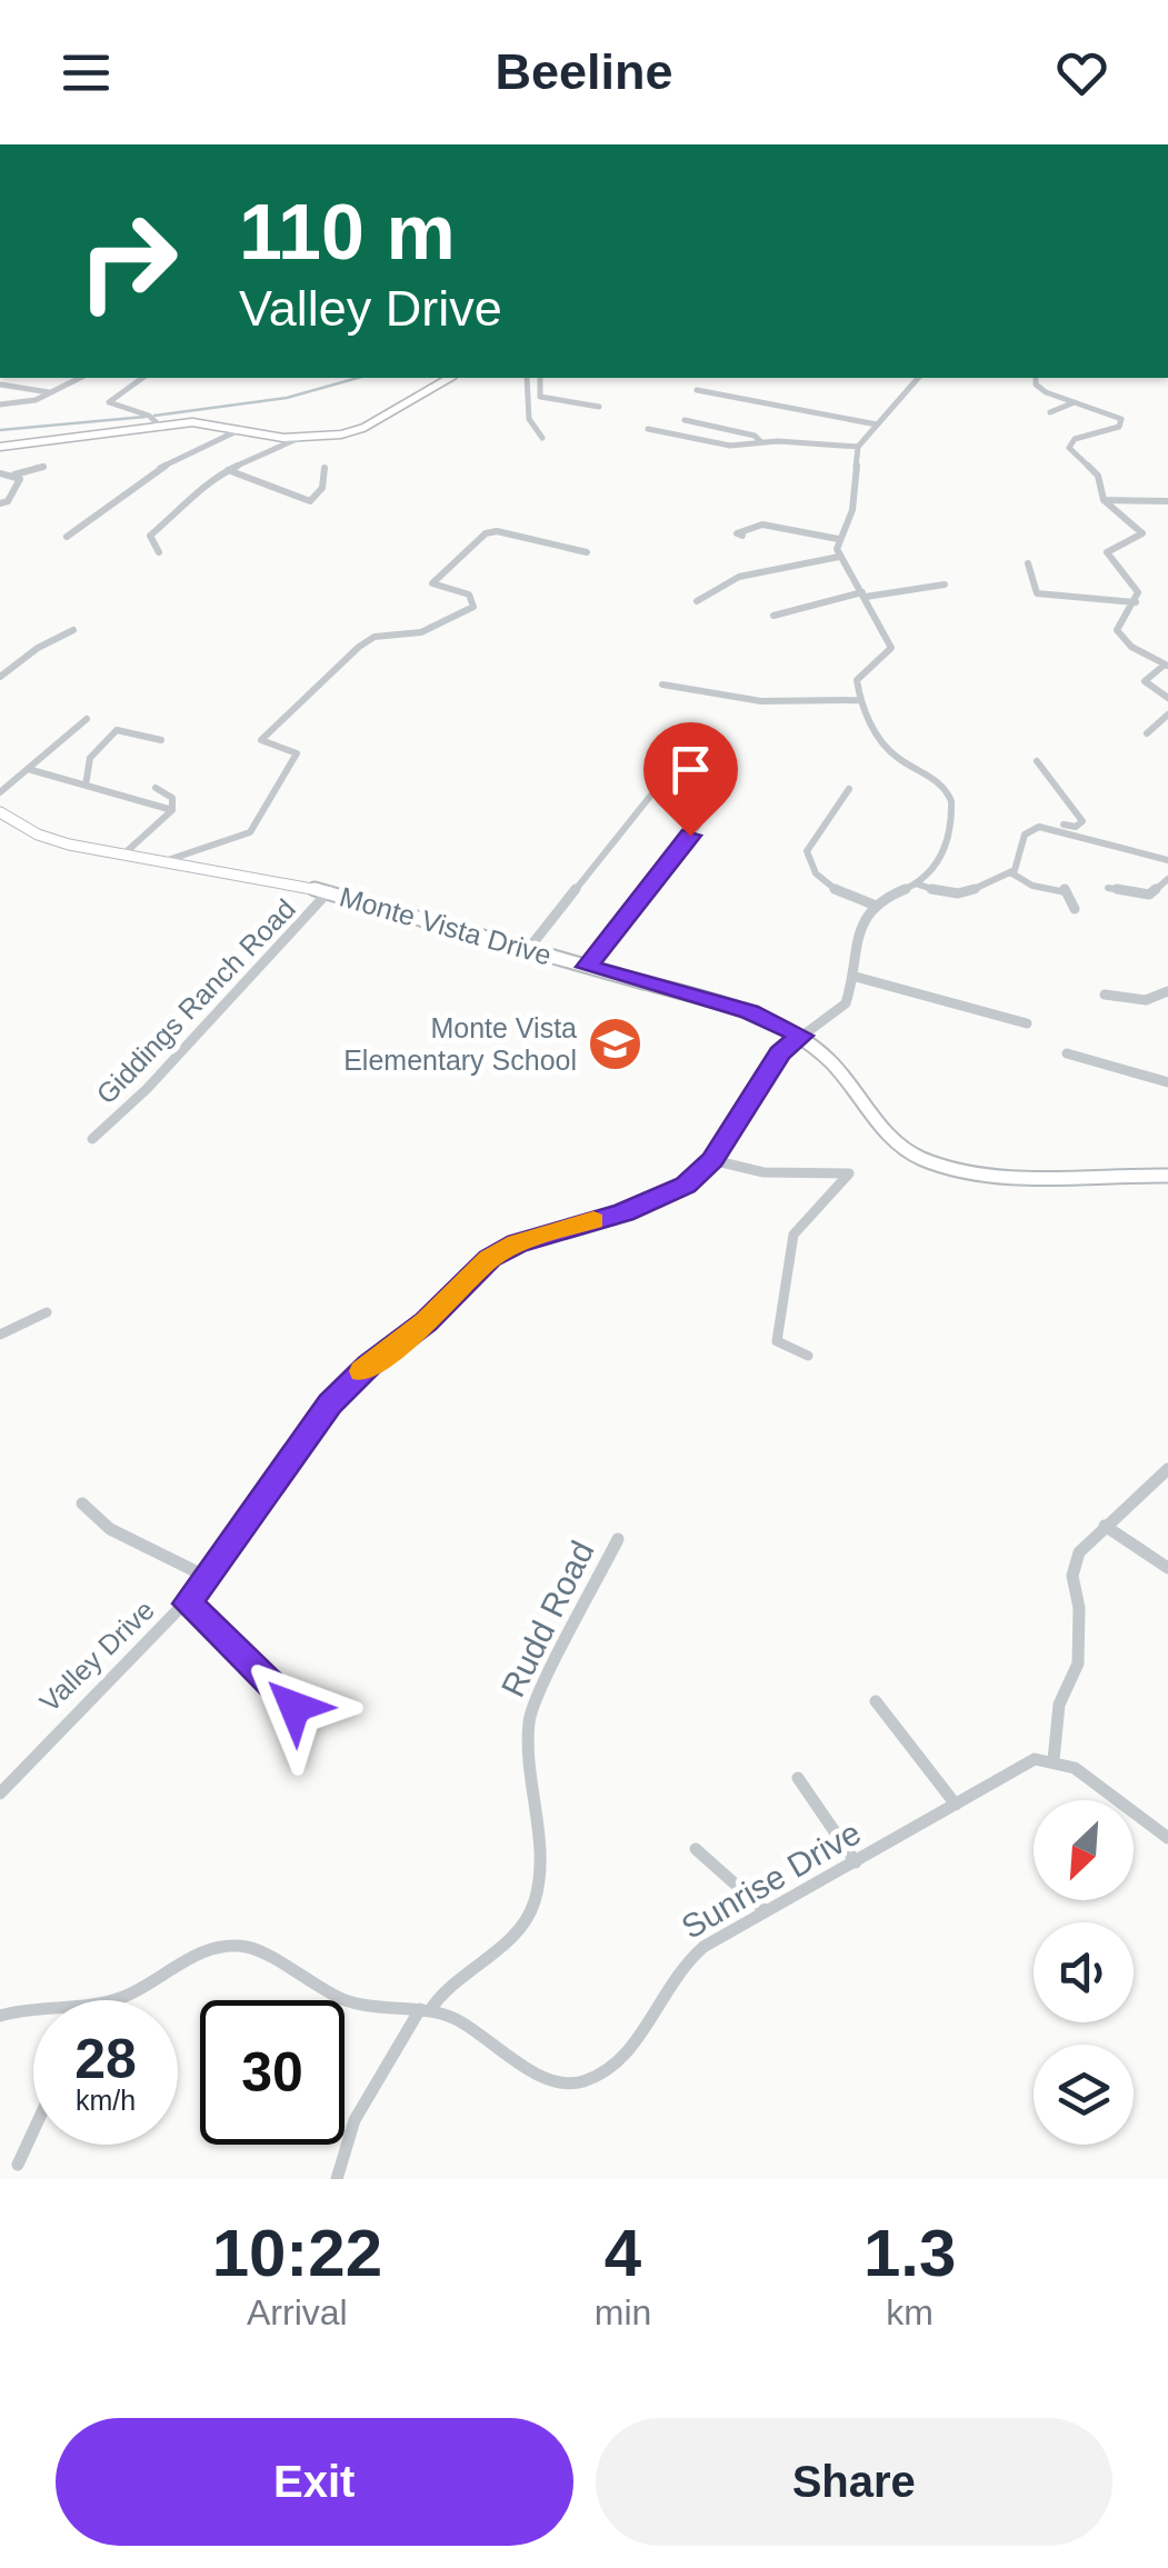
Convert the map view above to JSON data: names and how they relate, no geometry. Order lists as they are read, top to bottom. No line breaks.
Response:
{"streets":{"main road":["Monte Vista Drive"],"street":["Giddings Ranch Road","Rudd Road","Valley Drive","Sunrise Drive"]},"crossings":[["Monte Vista Drive","Giddings Ranch Road"],["Monte Vista Drive","Valley Drive"],["Rudd Road","Sunrise Drive"]],"places":{"school or university":["Monte Vista Elementary School"]},"north":"bottom left","page":{"header":"Beeline","turn":["110 m","Valley Drive"],"speed":"28 km/h","limit":"30","eta":["10:22","Arrival","4","min","1.3","km"],"buttons":["Exit","Share"]}}
